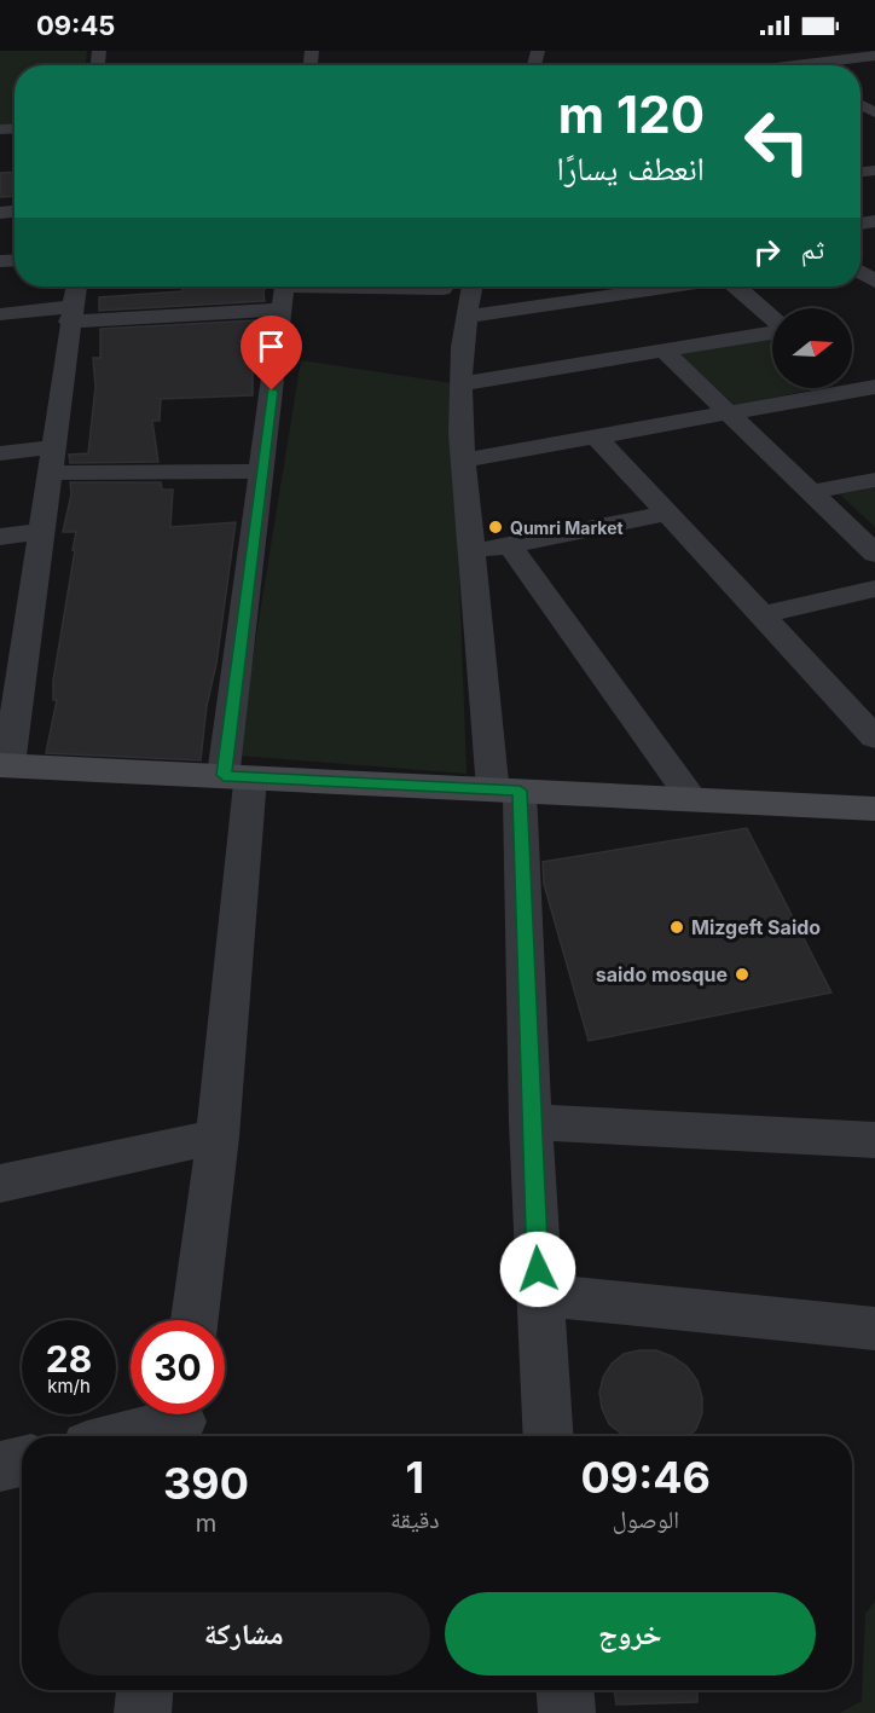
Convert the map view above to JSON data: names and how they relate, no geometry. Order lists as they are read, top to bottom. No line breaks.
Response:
{"places":["Qumri Market","Mizgeft Saido","saido mosque"],"north":"right","page":{"status":"09:45","turn":["120 m","انعطف يسارًا"],"then":"ثم","speed":"28 km/h","limit":"30","eta":["09:46","الوصول","1","دقيقة","390","m"],"buttons":["خروج","مشاركة"]}}
